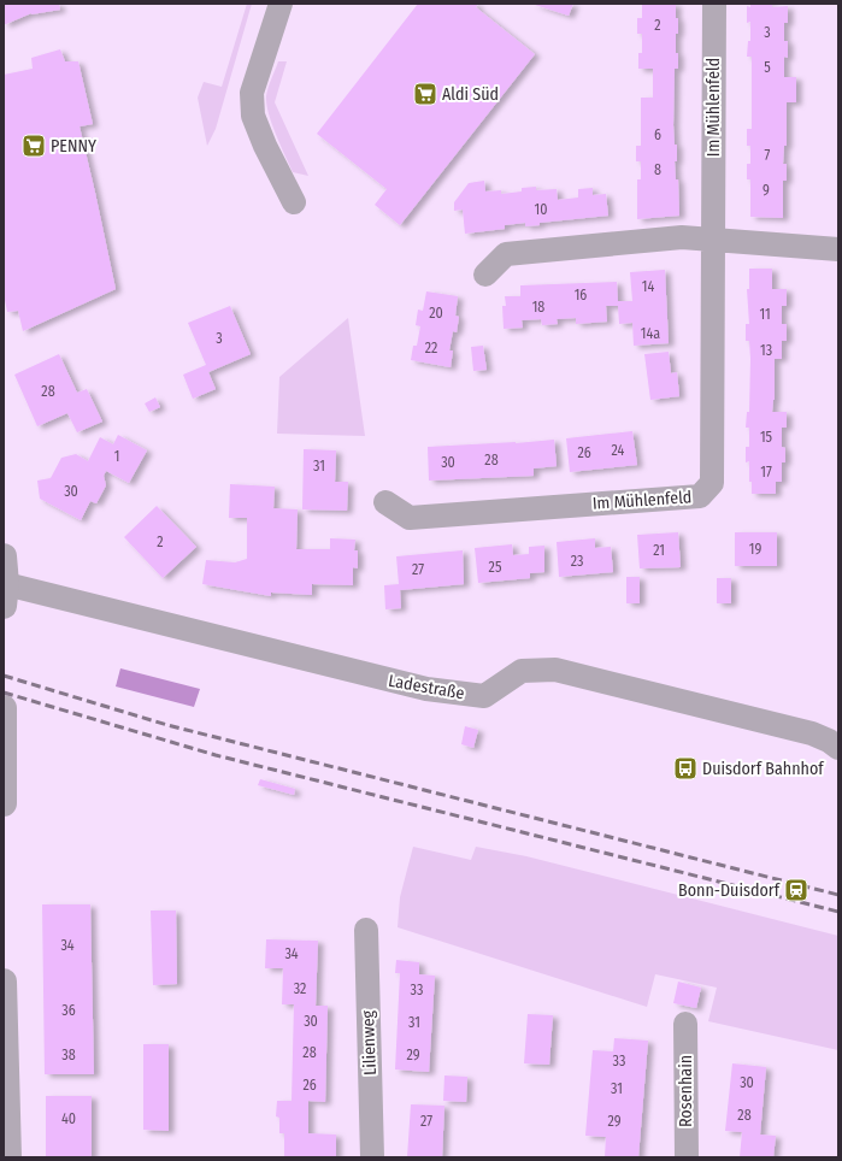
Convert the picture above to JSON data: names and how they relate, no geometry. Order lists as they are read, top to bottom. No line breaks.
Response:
{"streets":{"street":["Im Mühlenfeld","Ladestraße","Lilienweg","Rosenhain"]},"places":{"supermarket":["Aldi Süd","PENNY"],"bus stop":["Duisdorf Bahnhof"],"station":["Bonn-Duisdorf"]},"house_numbers":["2","3","5","6","7","8","9","10","14","16","18","20","11","14a","3","22","13","28","15","24","26","1","28","30","31","17","30","2","19","21","23","25","27","34","34","32","33","36","30","31","28","38","29","33","30","26","31","28","40","27","29"]}
